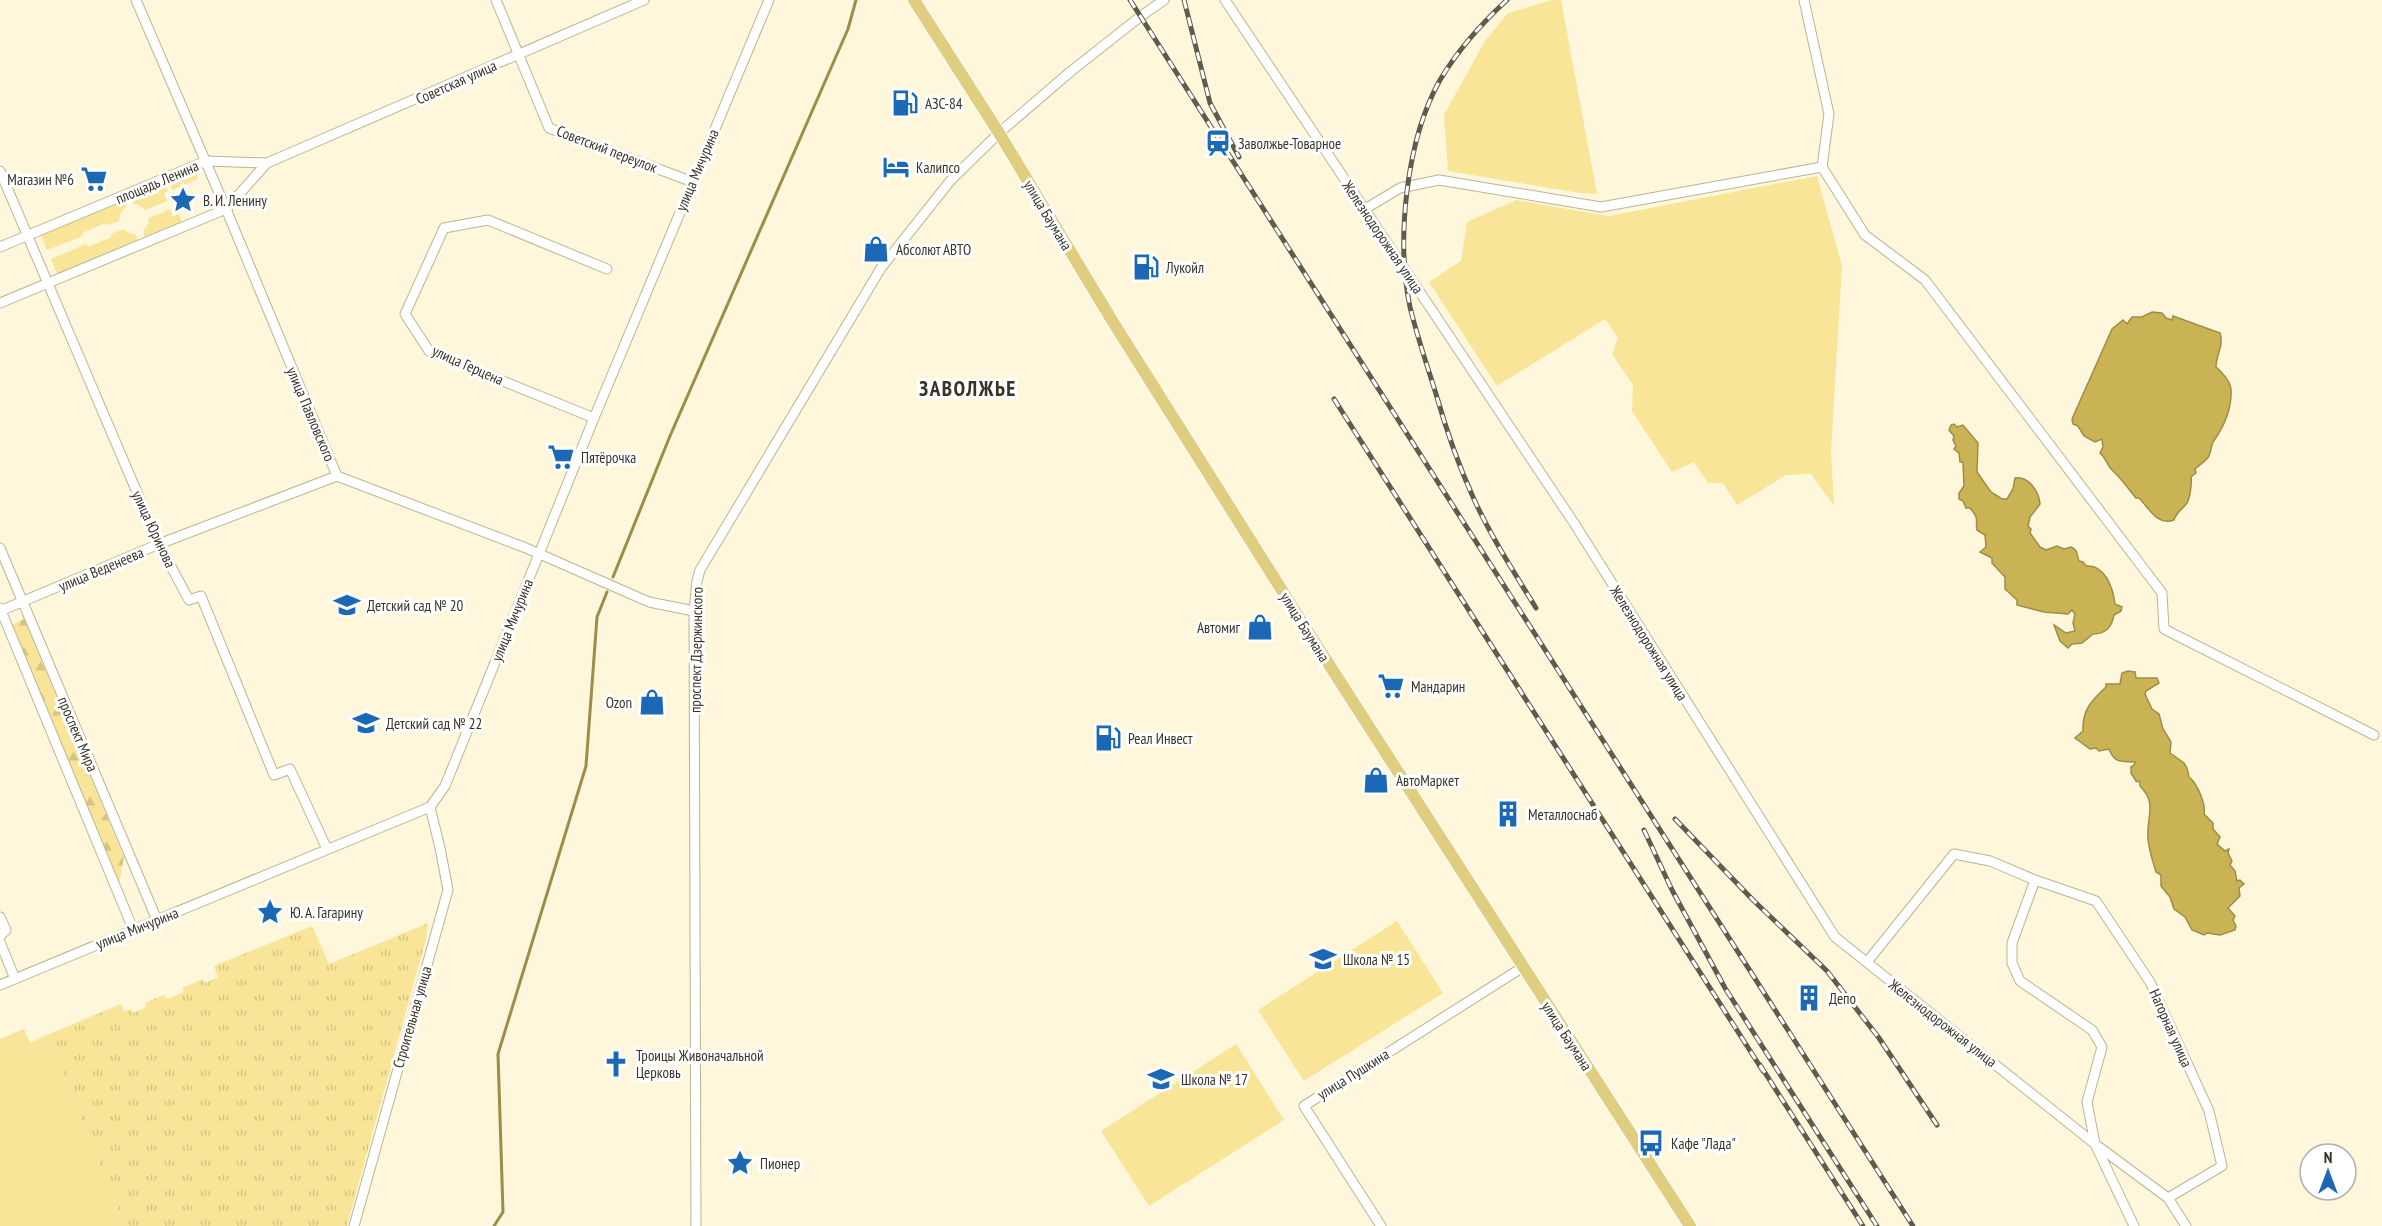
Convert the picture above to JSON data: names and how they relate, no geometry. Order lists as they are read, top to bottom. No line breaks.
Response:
{"streets":{"main road":["улица Баумана"],"street":["Советская улица","Советский переулок","улица Мичурина","площадь Ленина","Железнодорожная улица","улица Герцена","улица Павловского","улица Юринова","улица Веденеева","проспект Дзержинского","проспект Мира","Строительная улица","Нагорная улица","улица Пушкина"]},"crossings":[["Советская улица","Советский переулок"],["Советская улица","площадь Ленина"],["Советский переулок","улица Мичурина"],["улица Мичурина","улица Герцена"],["улица Мичурина","улица Павловского"],["улица Мичурина","улица Юринова"],["улица Мичурина","проспект Мира"],["улица Мичурина","Строительная улица"],["площадь Ленина","улица Павловского"],["площадь Ленина","улица Юринова"],["улица Баумана","проспект Дзержинского"],["улица Баумана","улица Пушкина"],["улица Павловского","улица Веденеева"],["улица Павловского","проспект Дзержинского"],["улица Юринова","улица Веденеева"],["улица Веденеева","проспект Мира"]],"districts":["ЗАВОЛЖЬЕ"],"places":{"fuel station":["АЗС-84","Лукойл","Реал Инвест"],"station":["Заволжье-Товарное"],"hotel":["Калипсо"],"supermarket":["Магазин №6","Пятёрочка","Мандарин"],"place":["В. И. Ленину","Ю. А. Гагарину","Пионер"],"shop":["Абсолют АВТО","Автомиг","Ozon","АвтоМаркет"],"school or university":["Детский сад № 20","Детский сад № 22","Школа № 15","Школа № 17"],"building":["Металлоснаб","Депо"],"church":["Троицы Живоначальной Церковь"],"bus stop":["Кафе \"Лада\""]},"north":"top"}
